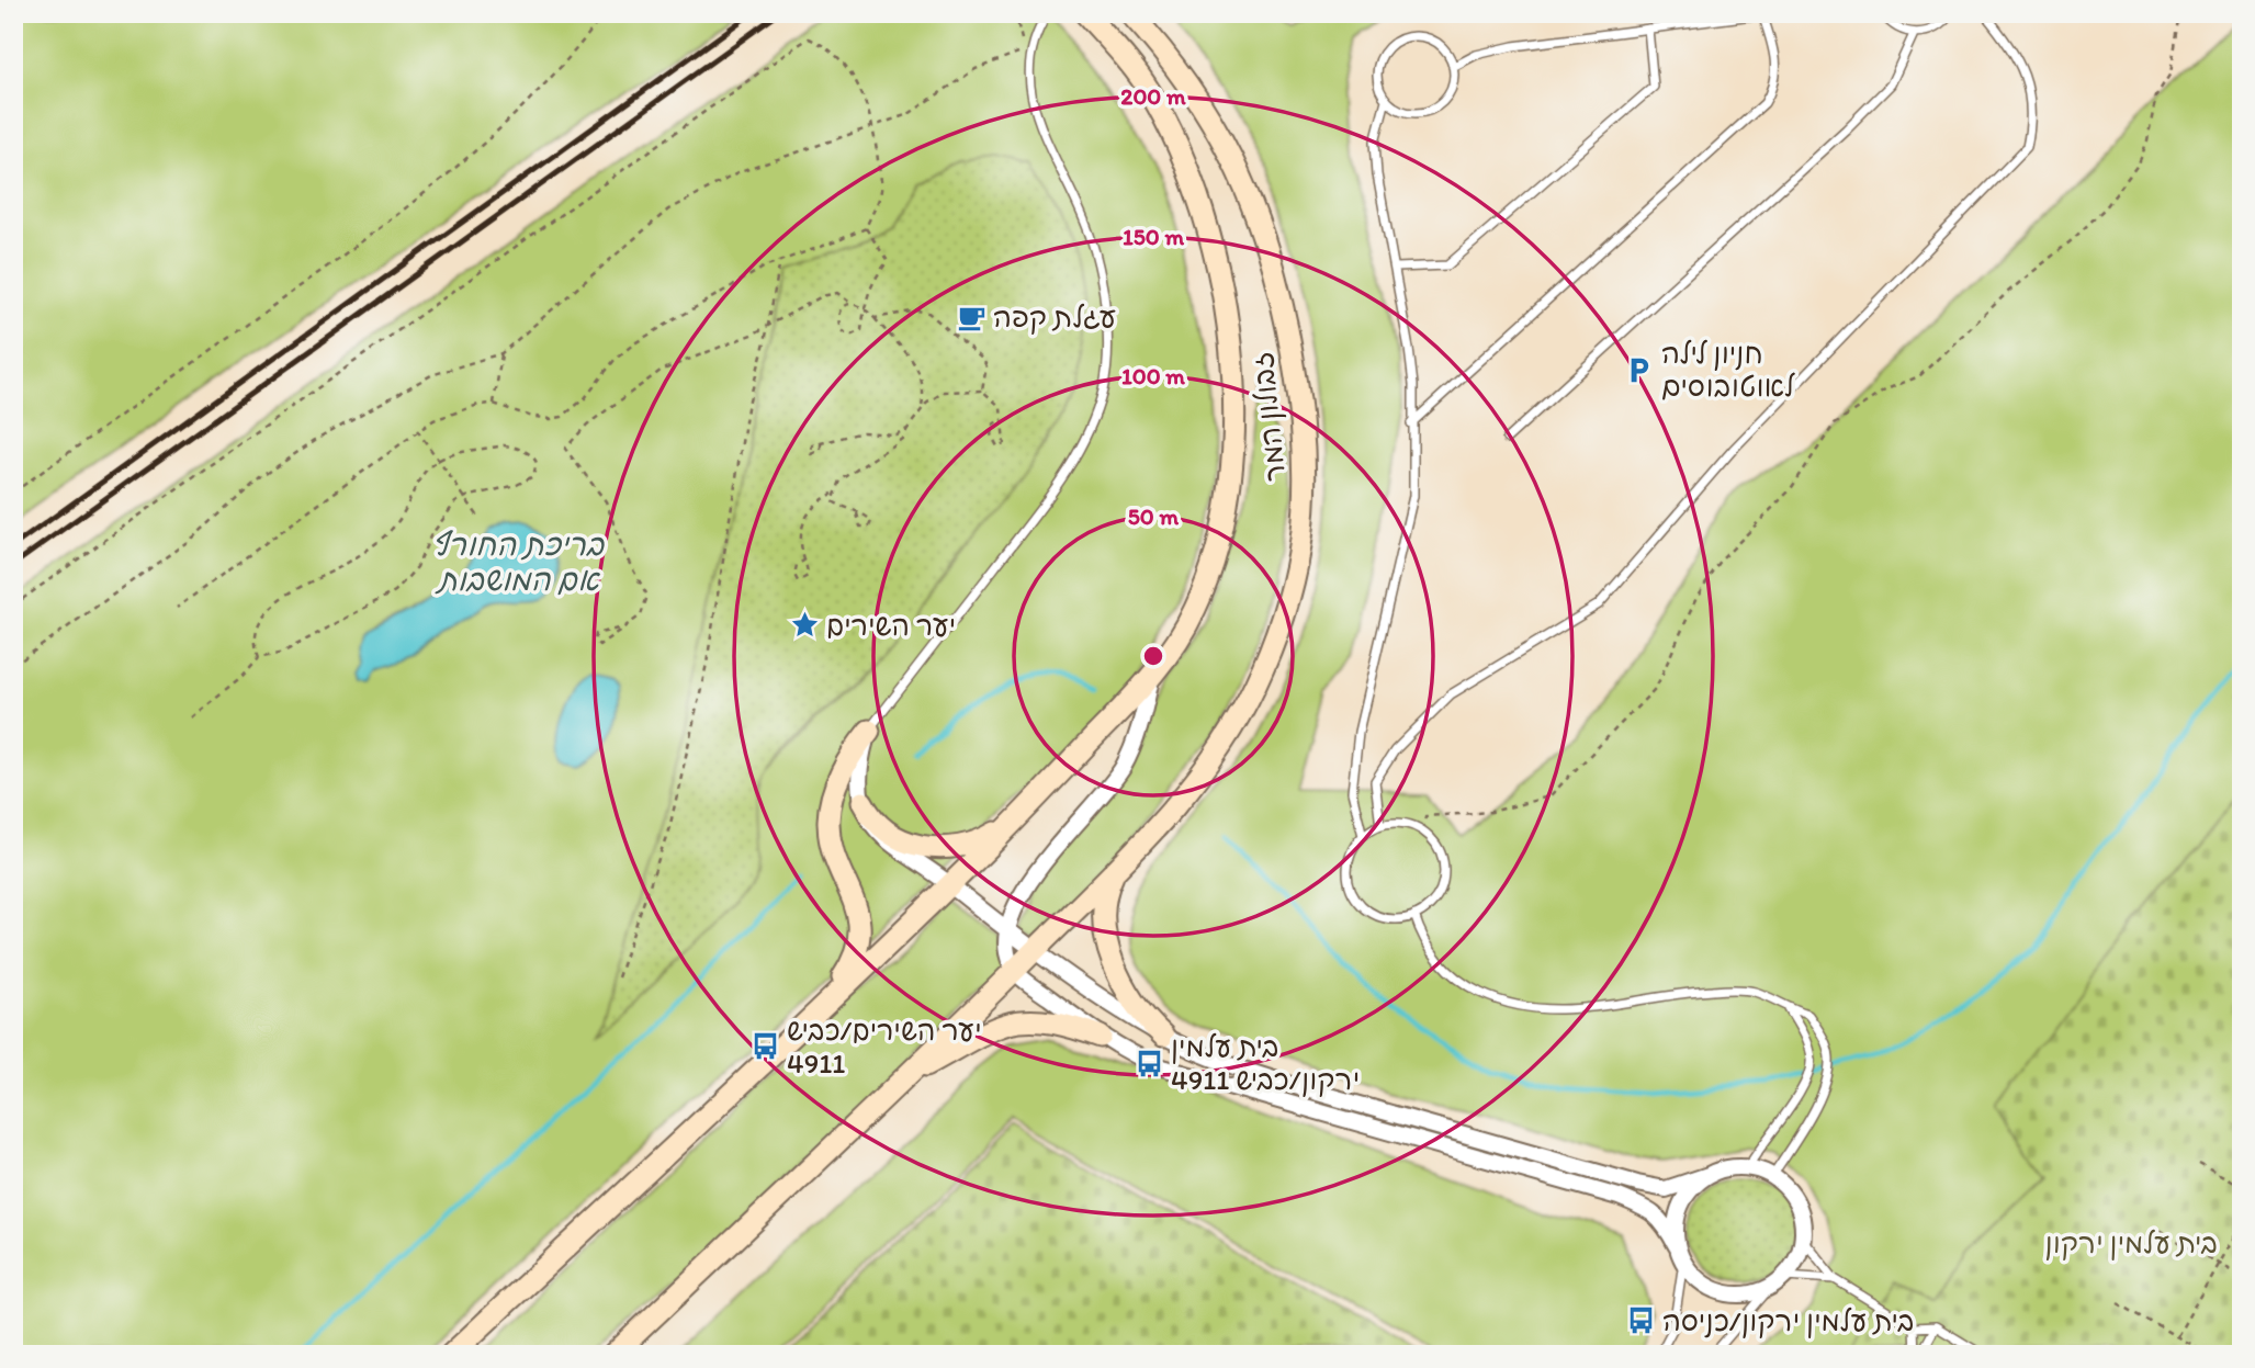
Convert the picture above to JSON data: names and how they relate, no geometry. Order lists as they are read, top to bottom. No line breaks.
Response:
{"streets":{"main road":["זבולון המר"]},"water":["בריכת החורף אם המושבות"],"parks":["בית עלמין ירקון"],"places":{"cafe":["עגלת קפה"],"parking":["חניון לילה לאוטובוסים"],"place":["יער השירים"],"bus stop":["יער השירים/כביש 4911","בית עלמין ירקון/כביש 4911","בית עלמין ירקון/כניסה"]},"rings":["200 m","150 m","100 m","50 m"]}
